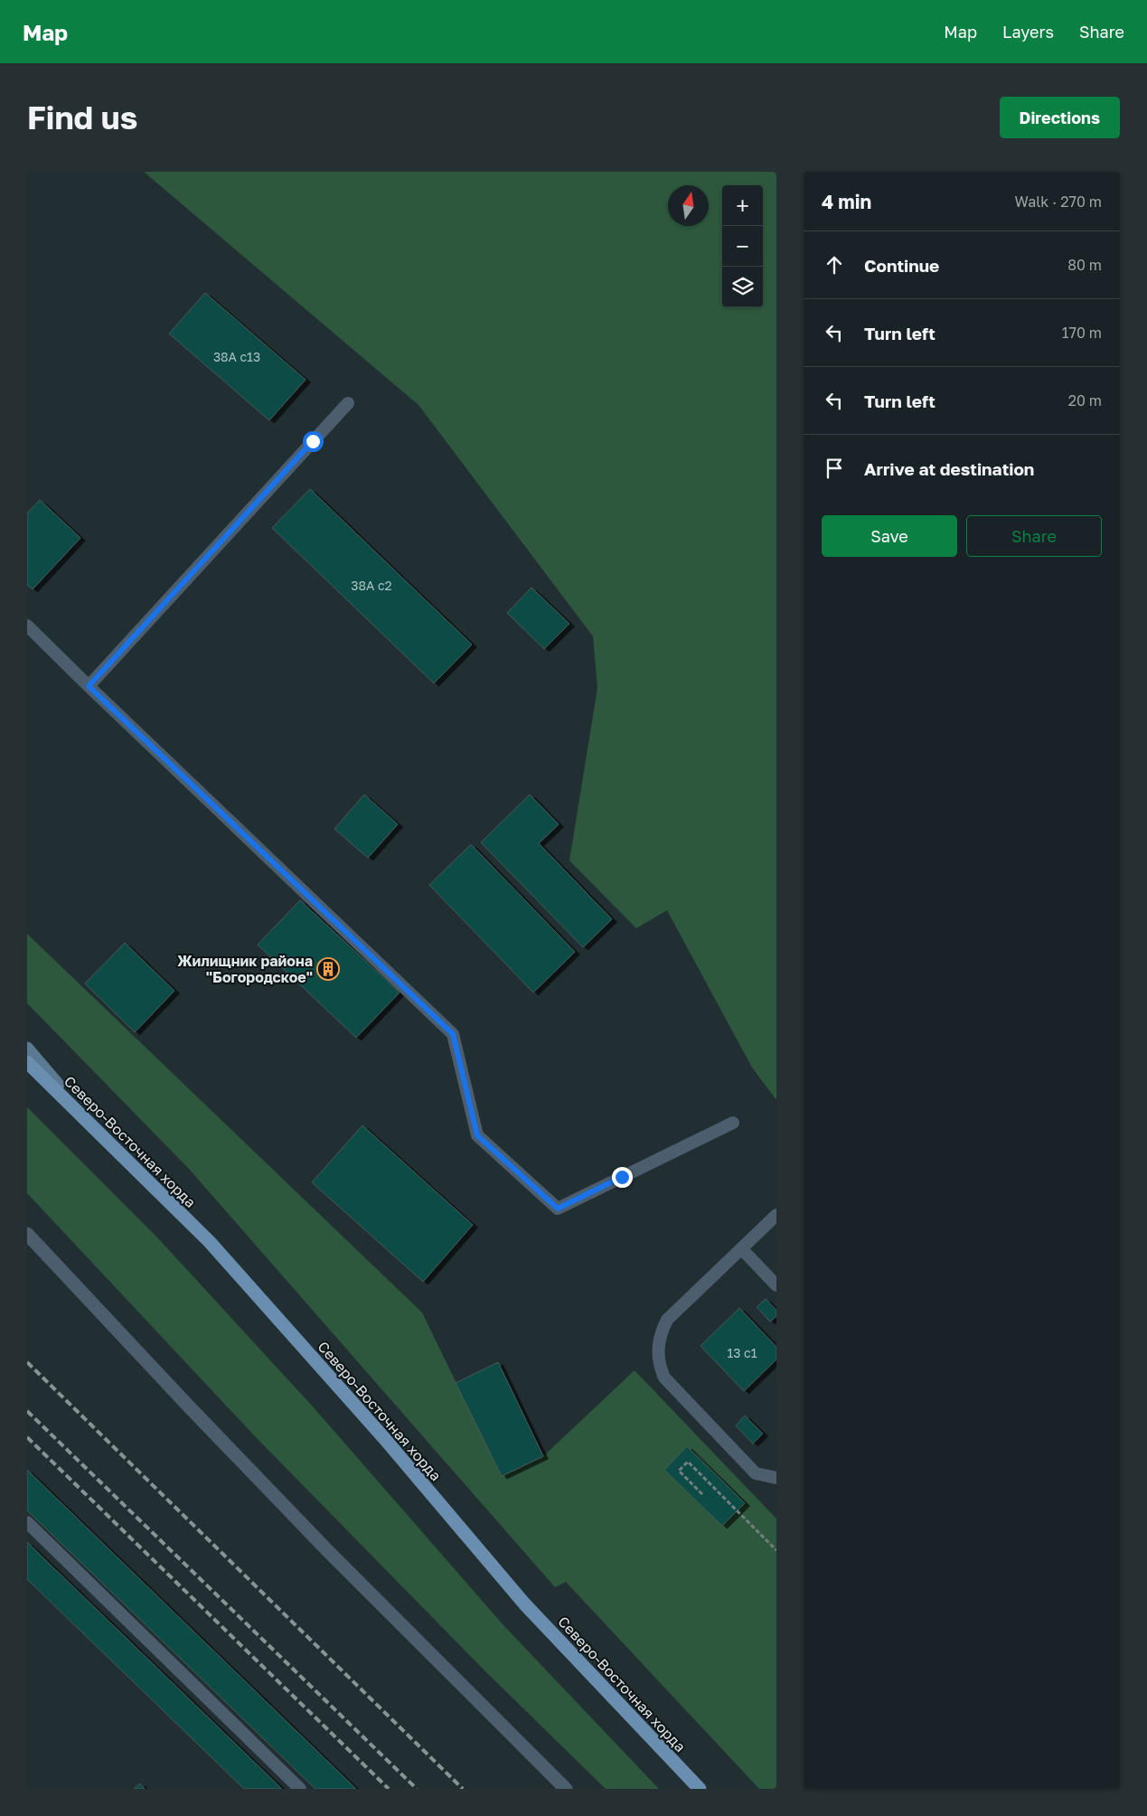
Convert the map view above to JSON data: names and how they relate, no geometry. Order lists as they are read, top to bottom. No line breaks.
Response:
{"streets":{"main road":["Северо-Восточная хорда"]},"places":{"building":["Жилищник района \"Богородское\""]},"house_numbers":["38А с13","38А с2","13 с1"],"north":"top","page":{"header":"Map","nav":["Map","Layers","Share"],"buttons":["Directions",["Save","Share"]],"title":"Find us","heading":["4 min","Walk · 270 m"],"map_buttons":["+","−"],"list":[["Continue","80 m"],["Turn left","170 m"],["Turn left","20 m"],"Arrive at destination"]}}
